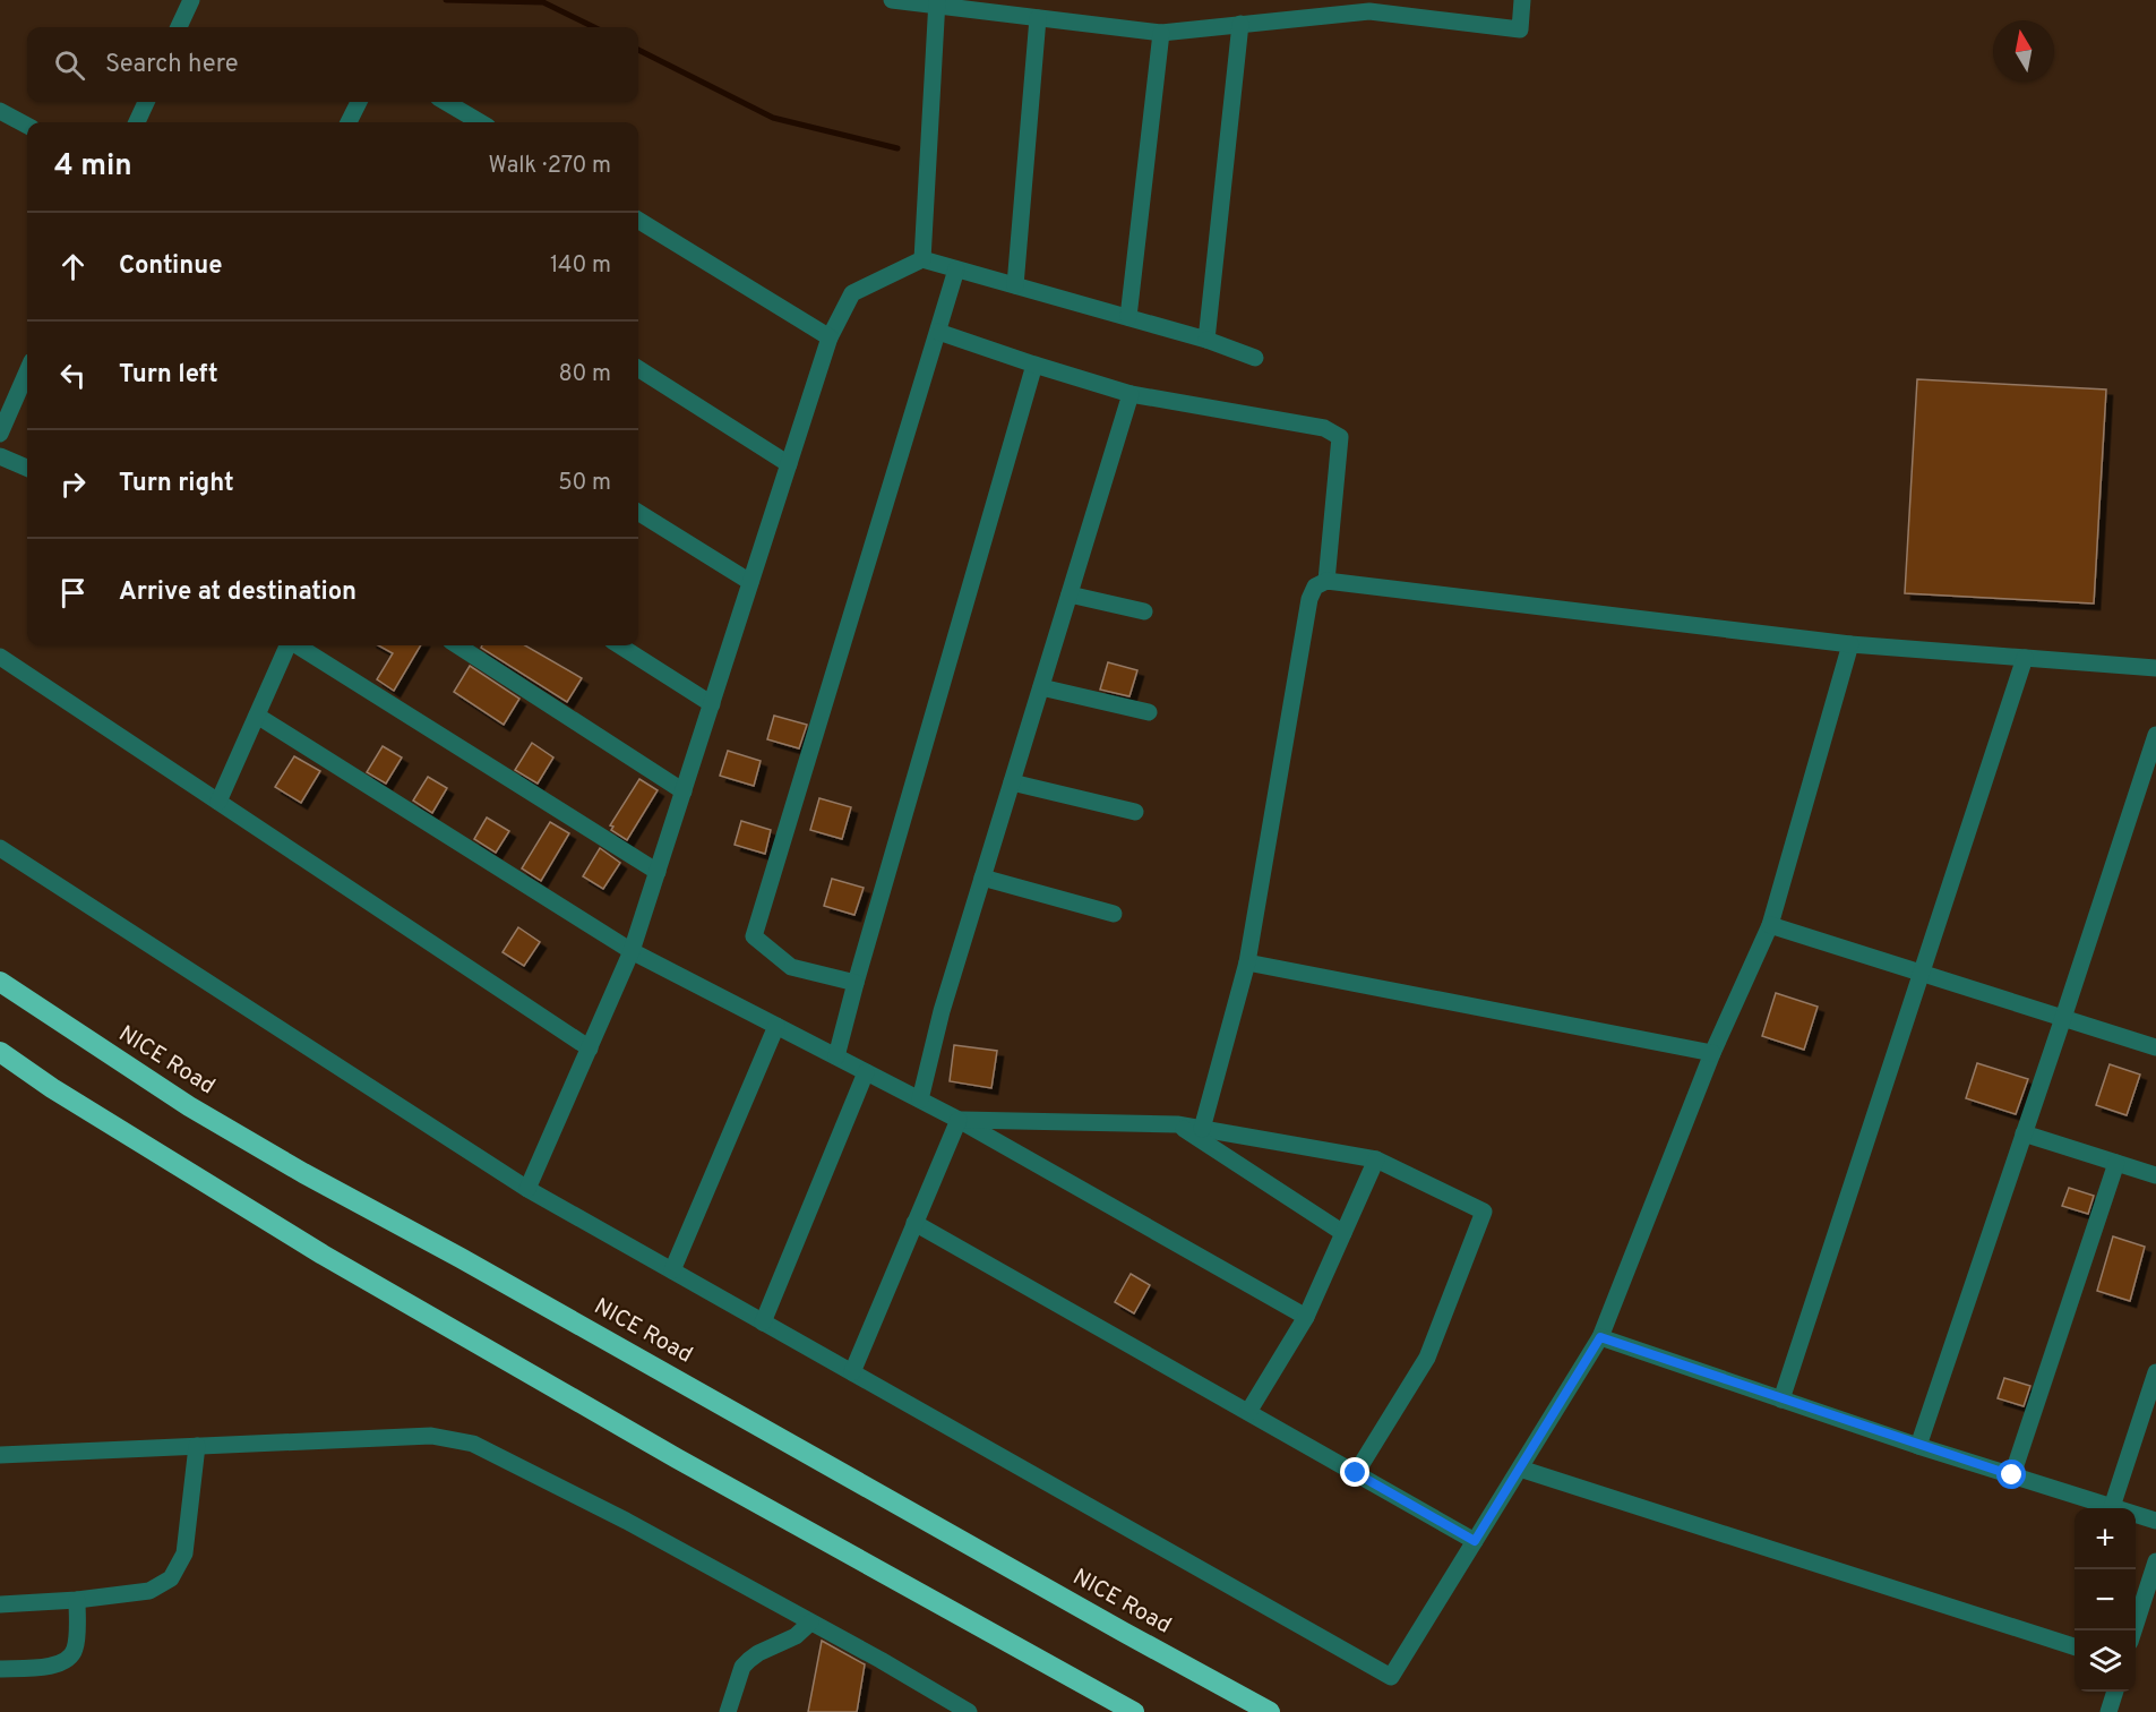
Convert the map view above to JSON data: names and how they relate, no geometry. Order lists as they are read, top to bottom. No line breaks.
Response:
{"streets":{"highway":["NICE Road"]},"north":"top","page":{"search":"Search here","heading":["4 min","Walk · 270 m"],"list":[["Continue","140 m"],["Turn left","80 m"],["Turn right","50 m"],"Arrive at destination"],"map_buttons":["+","−"]}}
